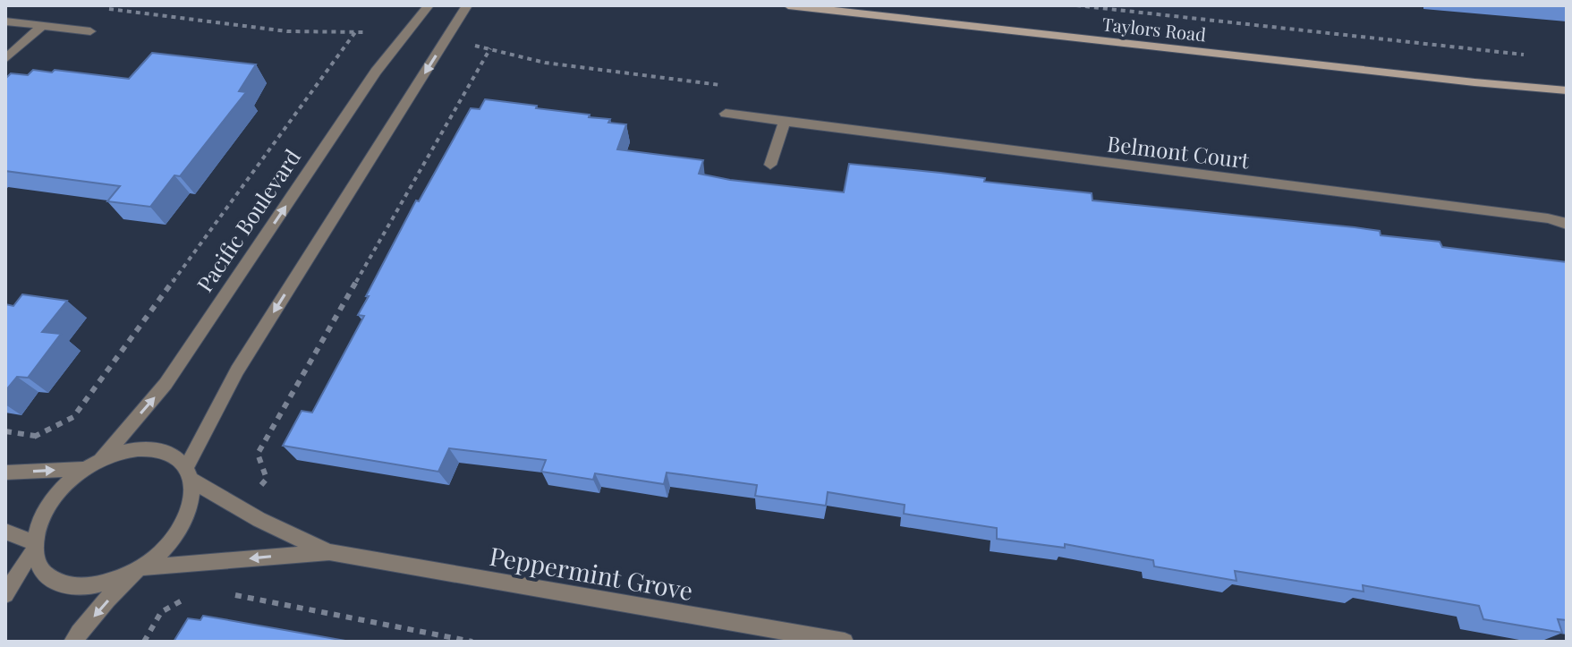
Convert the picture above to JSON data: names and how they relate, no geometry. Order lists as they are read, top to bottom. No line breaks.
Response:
{"streets":{"main road":["Taylors Road"],"street":["Belmont Court","Pacific Boulevard","Peppermint Grove"]},"crossings":[["Pacific Boulevard","Peppermint Grove"]]}
